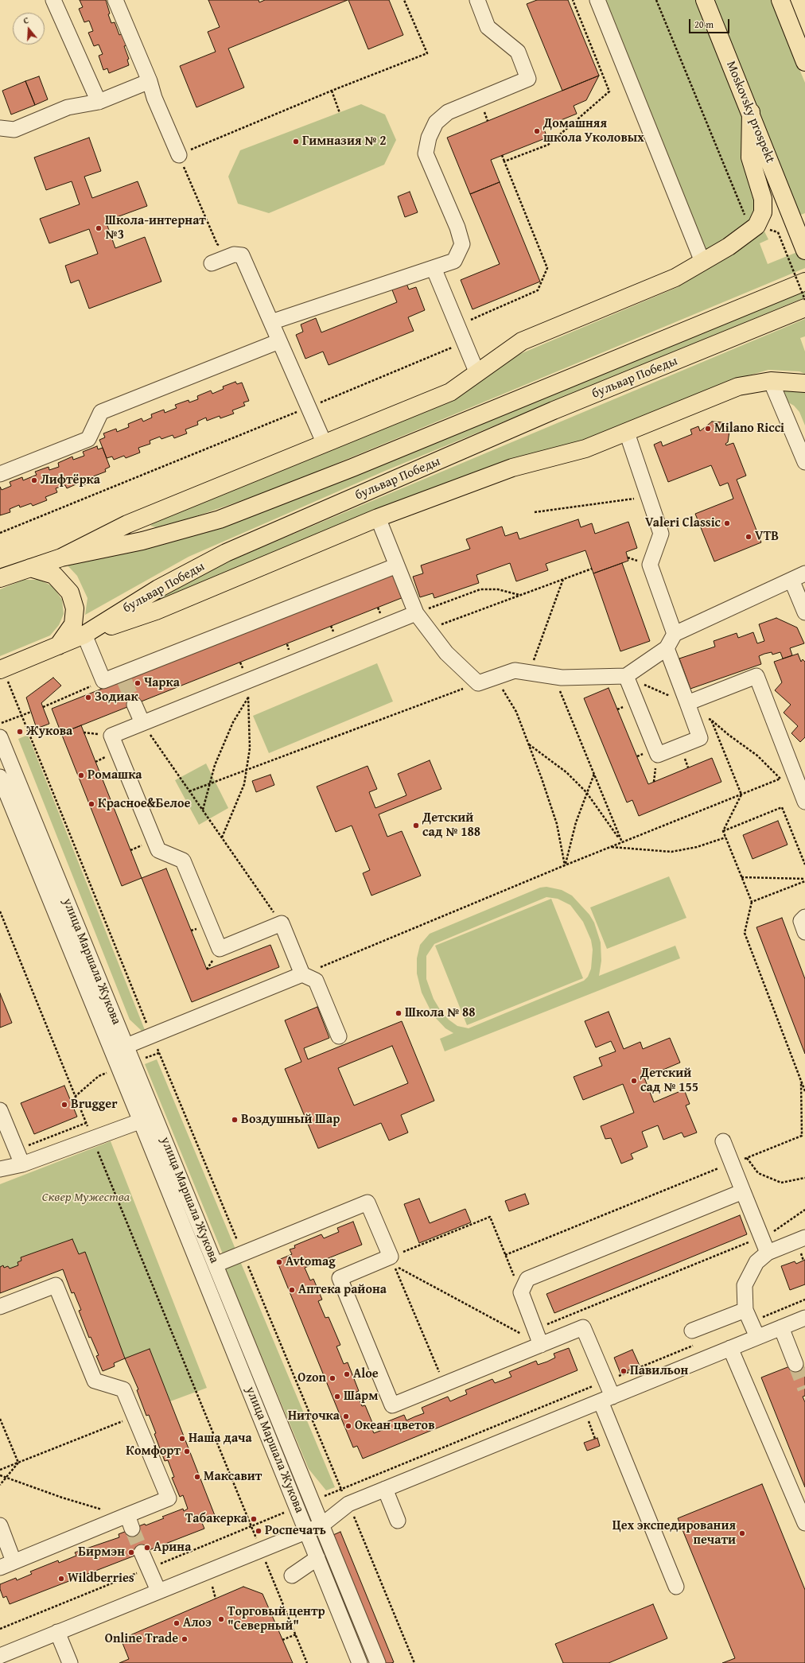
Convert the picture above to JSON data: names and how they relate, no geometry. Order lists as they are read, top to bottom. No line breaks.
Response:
{"streets":{"main road":["Moskovsky prospekt","бульвар Победы"],"street":["улица Маршала Жукова"]},"parks":["Сквер Мужества"],"places":["Домашняя школа Уколовых","Гимназия № 2","Школа-интернат №3","Milano Ricci","Лифтёрка","Valeri Classic","VTB","Чарка","Зодиак","Жукова","Ромашка","Красное&Белое","Детский сад № 188","Школа № 88","Детский сад № 155","Brugger","Воздушный Шар","Avtomag","Аптека района","Павильон","Aloe","Ozon","Шарм","Ниточка","Океан цветов","Наша дача","Комфорт","Максавит","Табакерка","Роспечать","Цех экспедирования печати","Арина","Бирмэн","Wildberries","Торговый центр \"Северный\"","Алоэ","Online Trade"],"scale_bar":"20 m","north":"top"}
